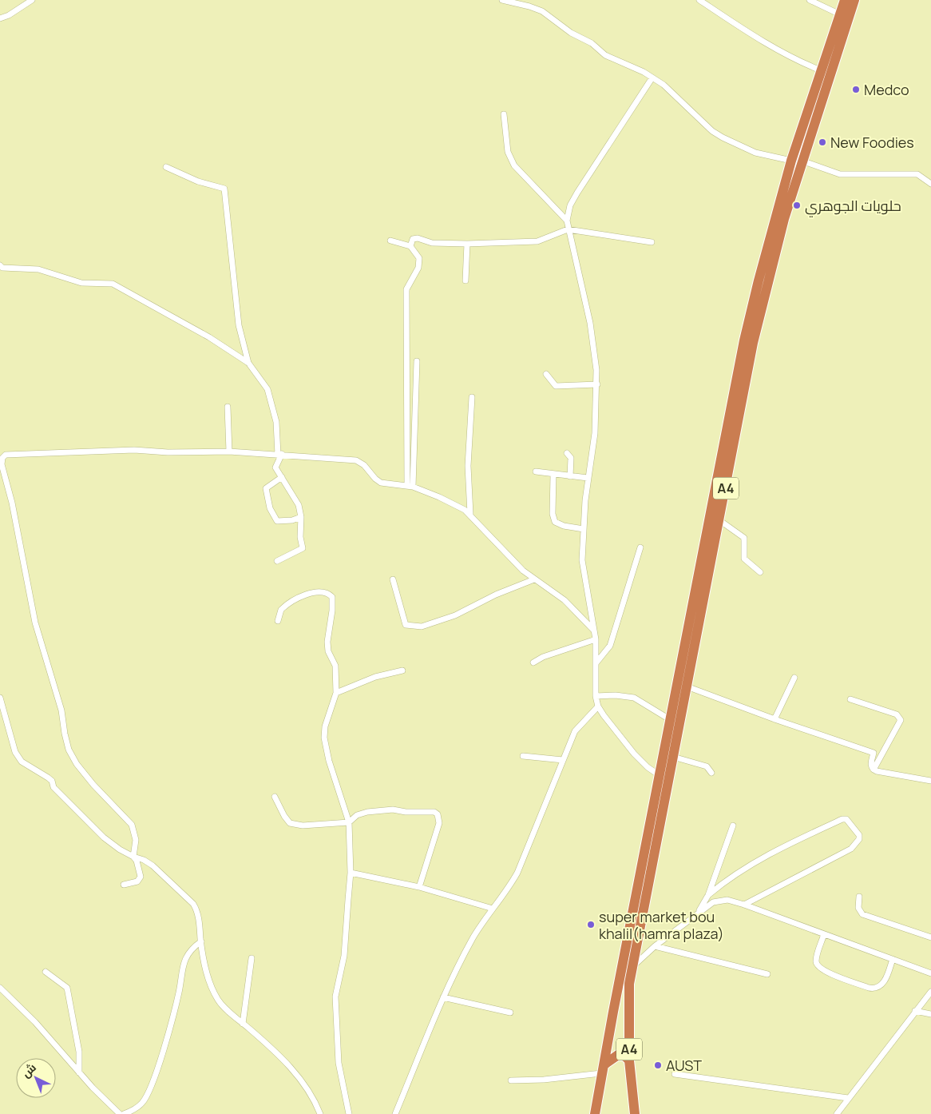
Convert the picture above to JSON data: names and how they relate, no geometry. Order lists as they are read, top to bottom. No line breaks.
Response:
{"streets":{"highway":["A4"]},"places":["Medco","New Foodies","حلويات الجوهري","super market bou khalil(hamra plaza)","AUST"],"north":"top left"}
